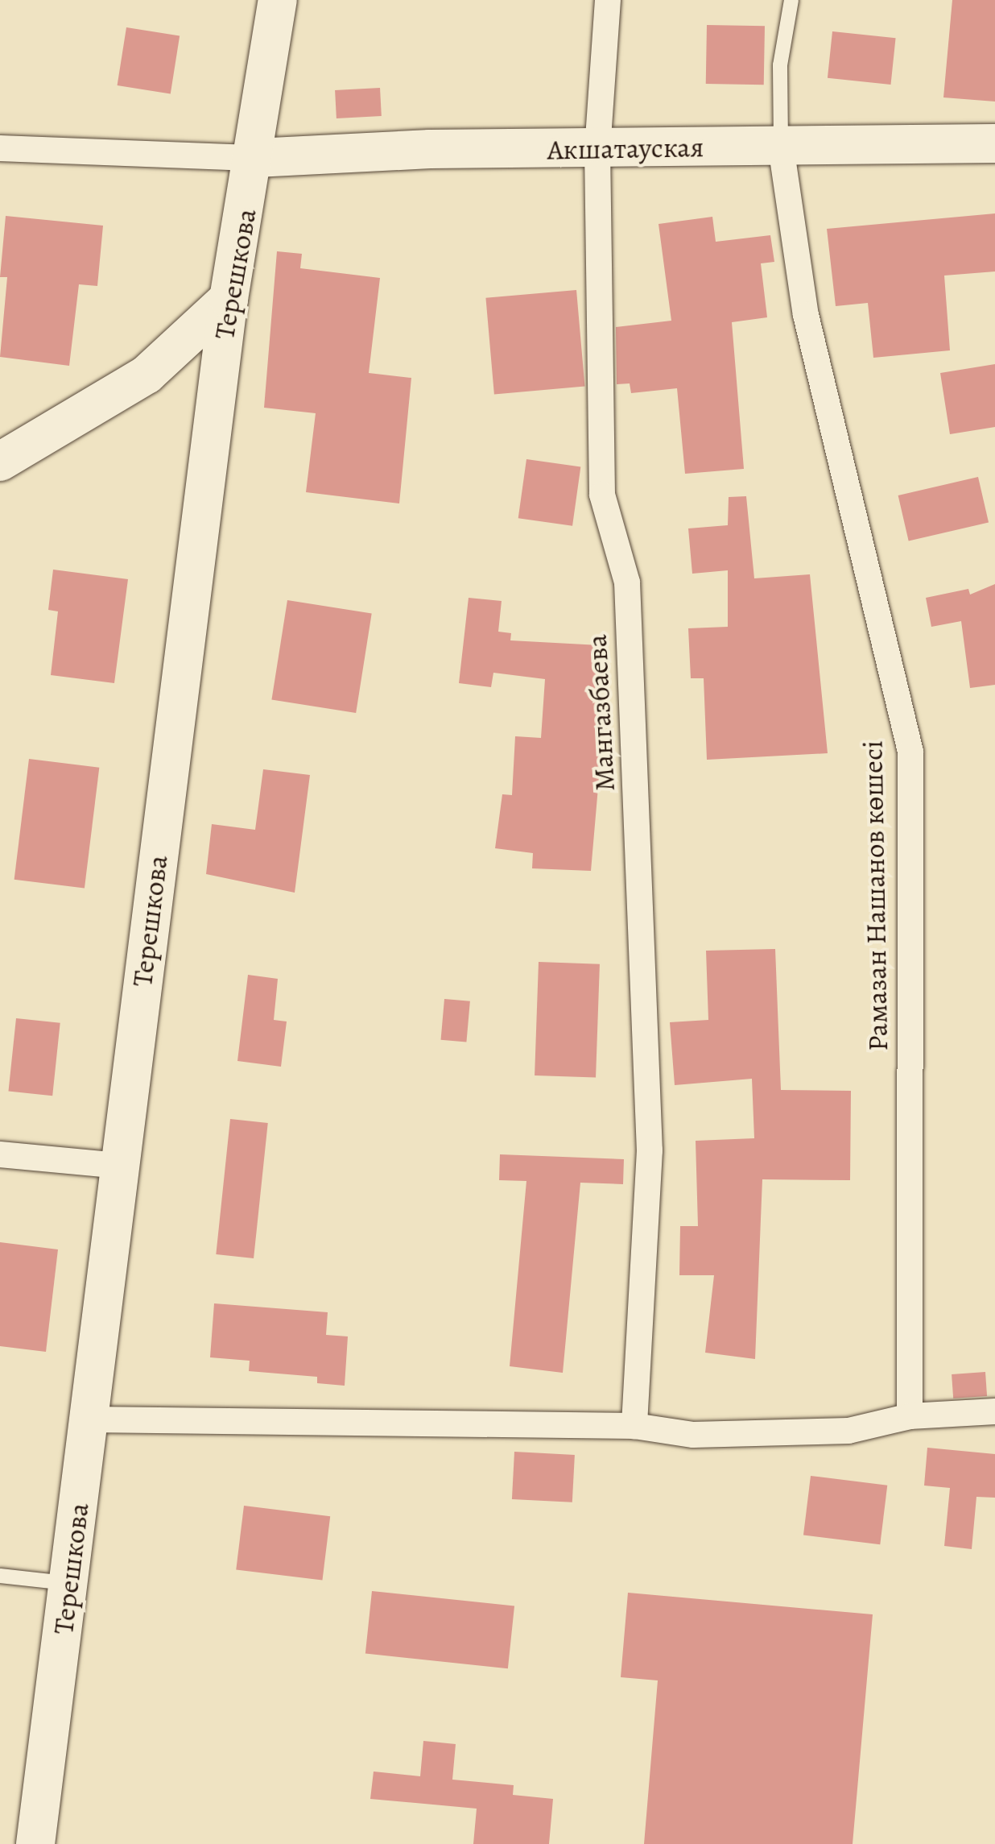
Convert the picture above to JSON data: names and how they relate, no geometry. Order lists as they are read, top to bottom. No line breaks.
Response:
{"streets":{"street":["Акшатауская","Терешкова","Мангазбаева","Рамазан Нашанов көшесі"]},"crossings":[["Акшатауская","Терешкова"],["Акшатауская","Мангазбаева"],["Акшатауская","Рамазан Нашанов көшесі"]]}
